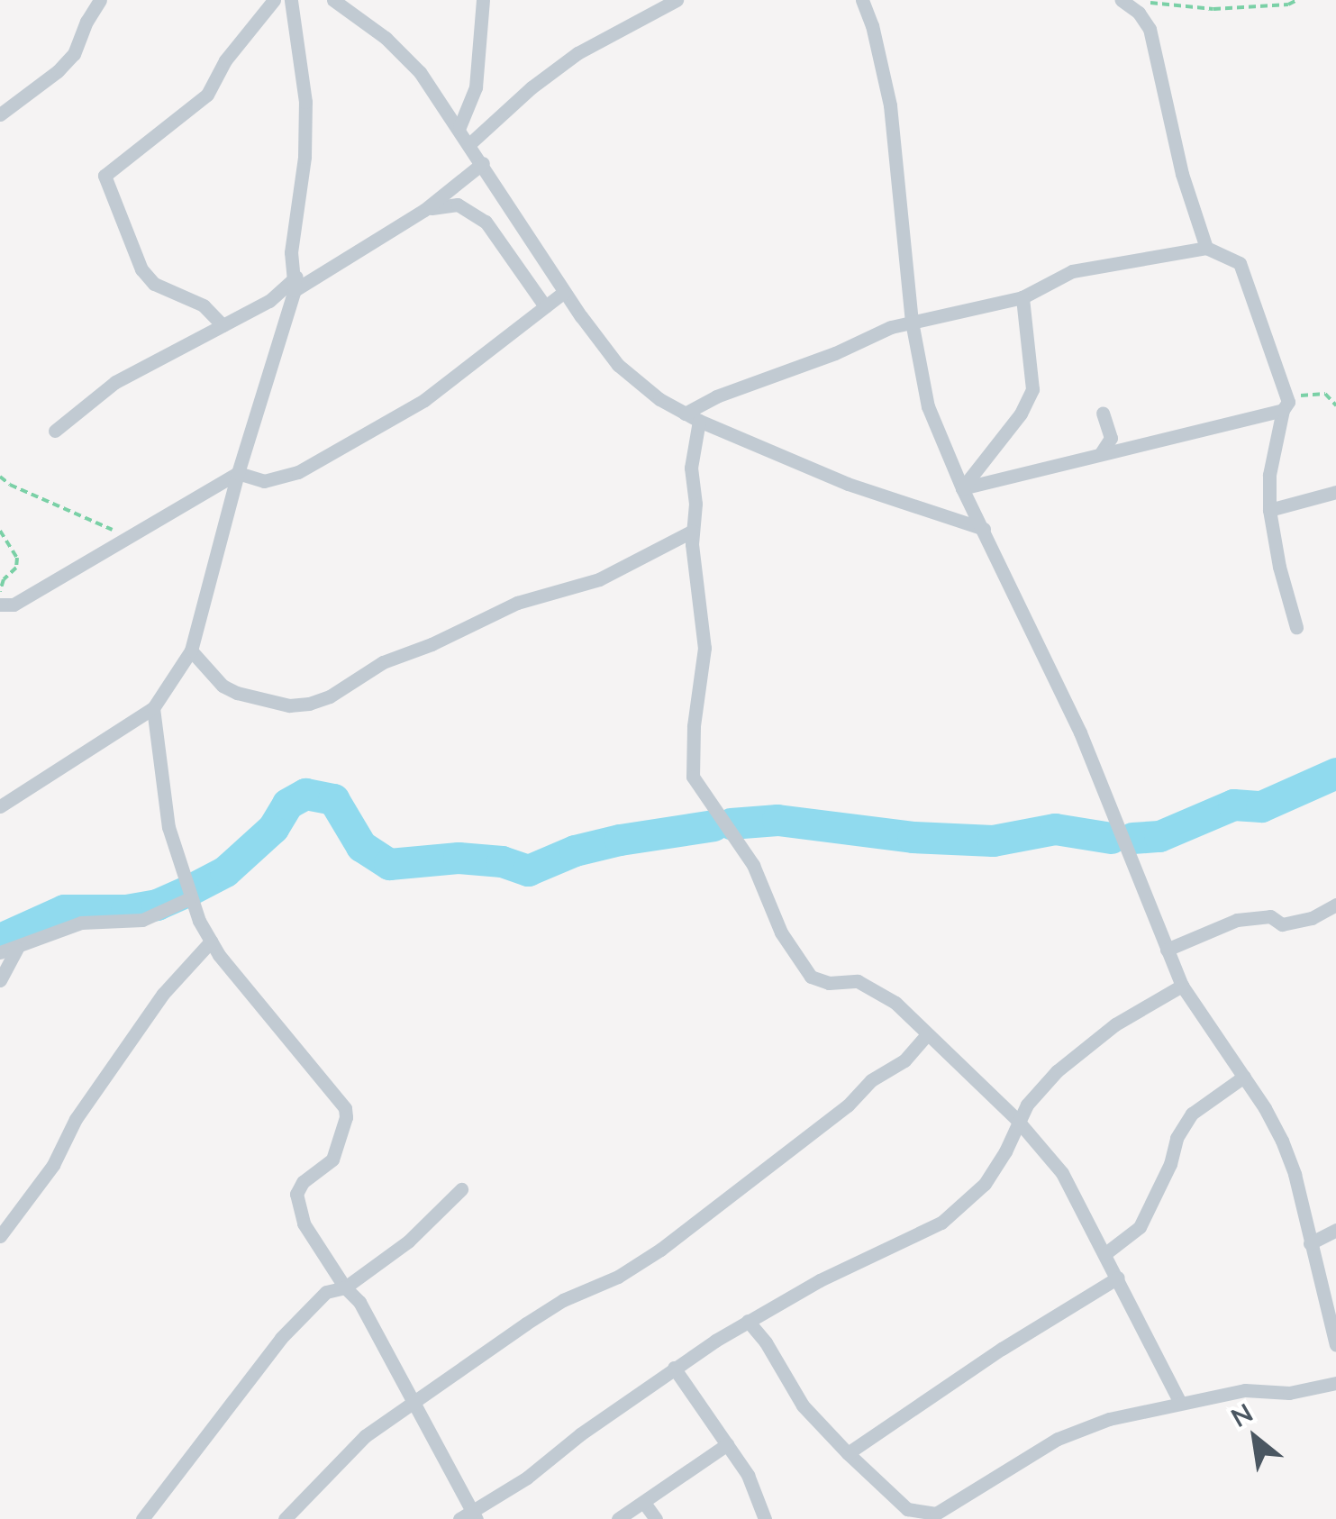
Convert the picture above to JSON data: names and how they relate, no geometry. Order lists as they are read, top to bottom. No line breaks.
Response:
{"north":"top left"}
